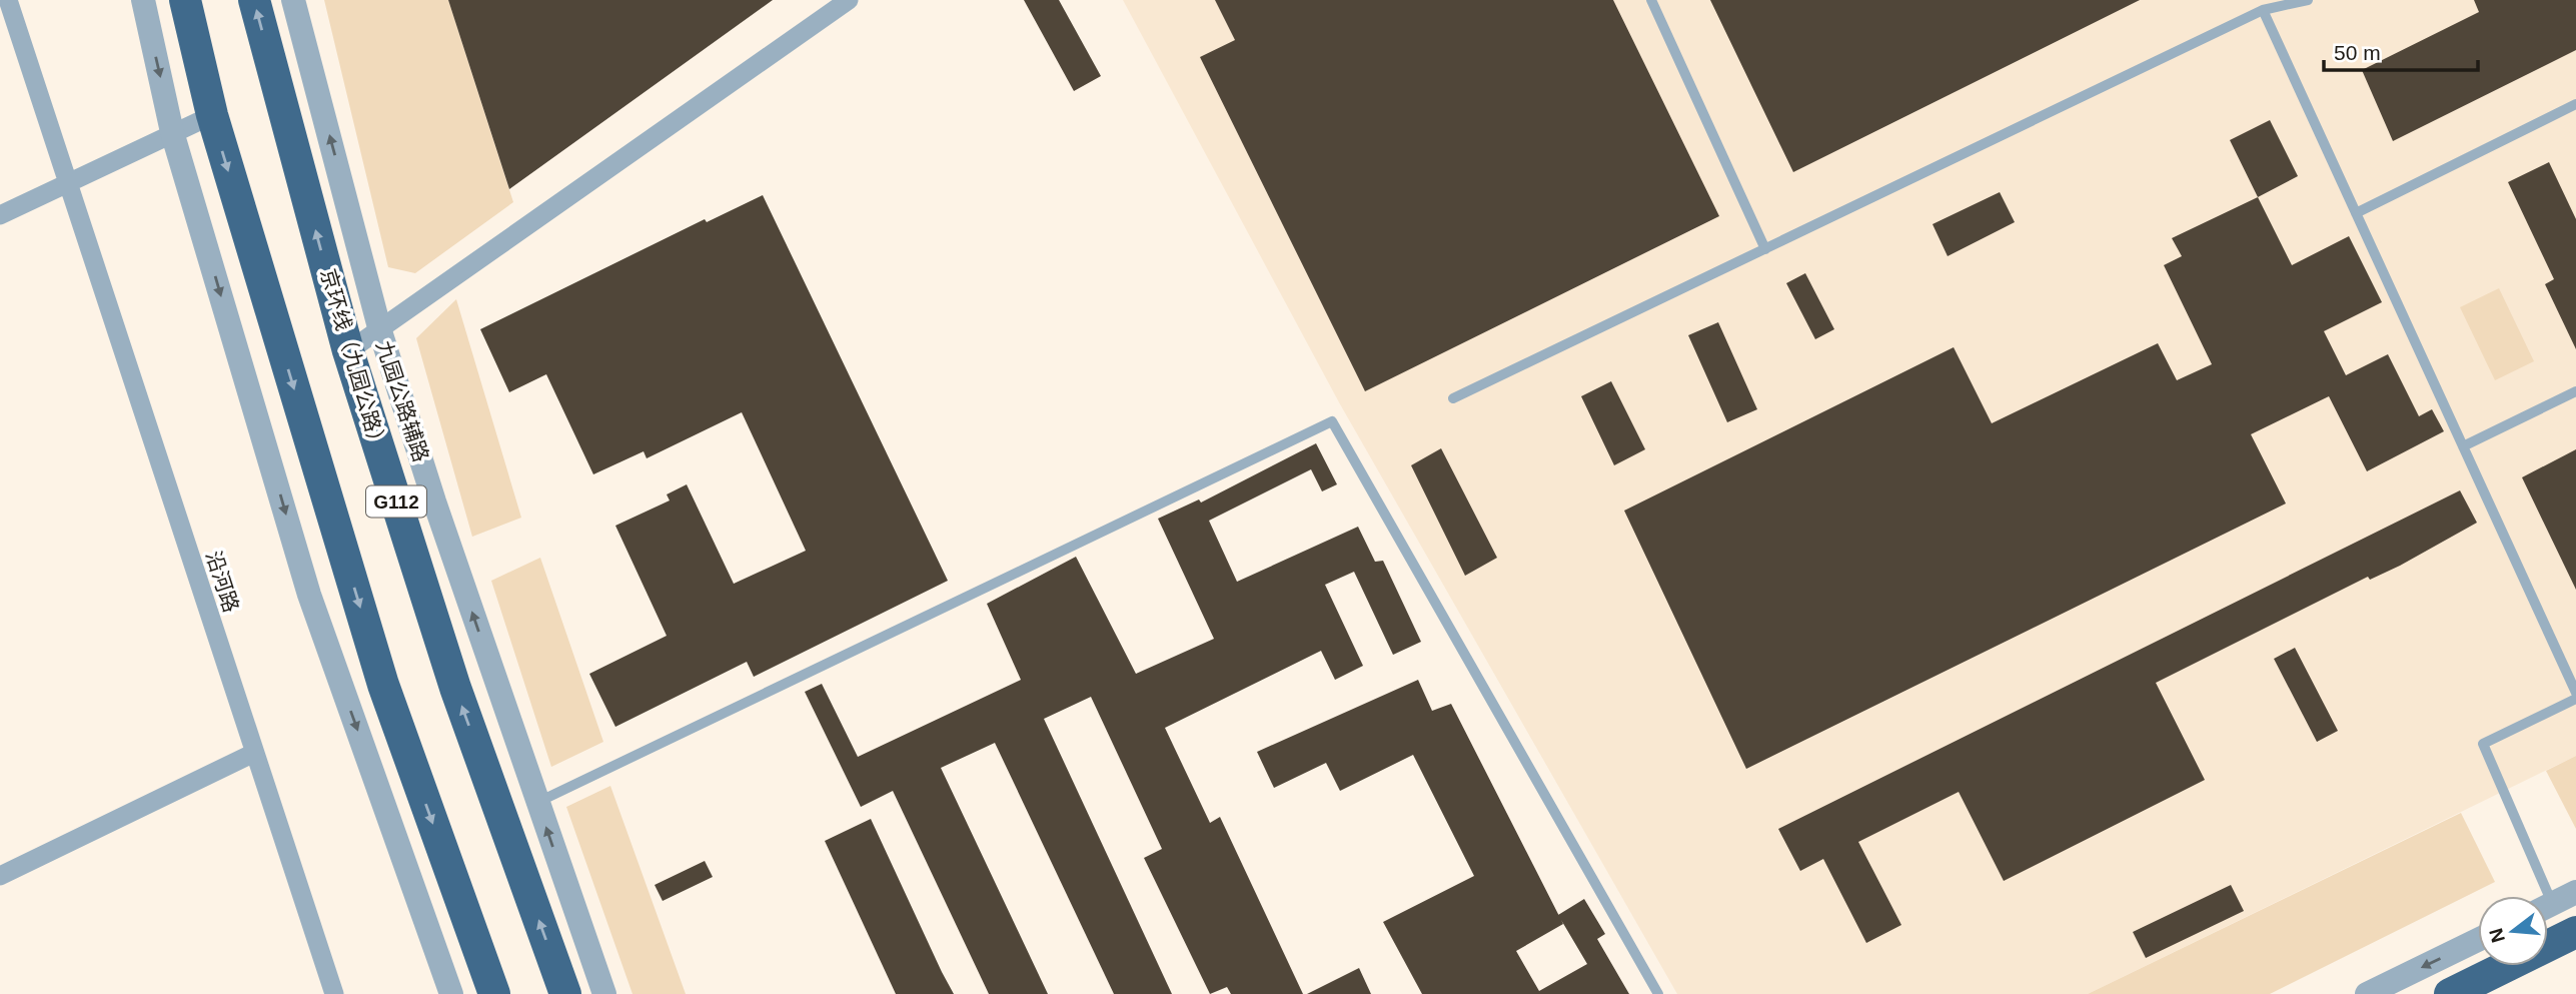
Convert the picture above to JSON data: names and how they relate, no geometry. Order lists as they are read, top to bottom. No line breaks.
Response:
{"streets":{"highway":["京环线（九园公路）","G112"],"street":["九园公路辅路","沿河路"]},"scale_bar":"50 m","north":"left"}
